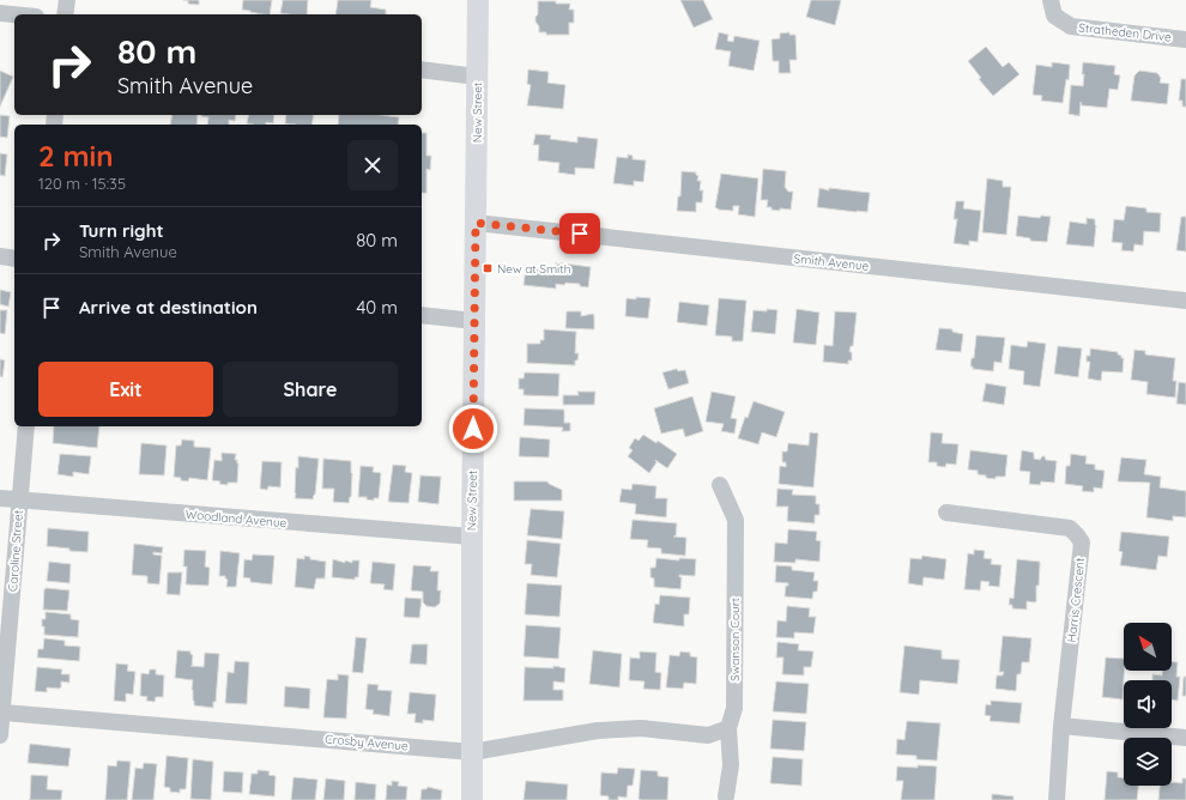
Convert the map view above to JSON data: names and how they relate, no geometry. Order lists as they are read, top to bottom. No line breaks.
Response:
{"streets":{"main road":["New Street"],"street":["Stratheden Drive","Smith Avenue","Woodland Avenue","Caroline Street","Harris Crescent","Swanson Court","Crosby Avenue"]},"crossings":[["New Street","Smith Avenue"],["New Street","Woodland Avenue"],["New Street","Crosby Avenue"],["Woodland Avenue","Caroline Street"],["Caroline Street","Crosby Avenue"],["Swanson Court","Crosby Avenue"]],"places":{"transit":["New at Smith"]},"north":"top left","page":{"turn":["80 m","Smith Avenue"],"heading":["2 min","120 m · 15:35"],"list":[{"name":"Turn right","note":"Smith Avenue","value":"80 m"},{"name":"Arrive at destination","value":"40 m"}],"buttons":["Exit","Share"]}}
